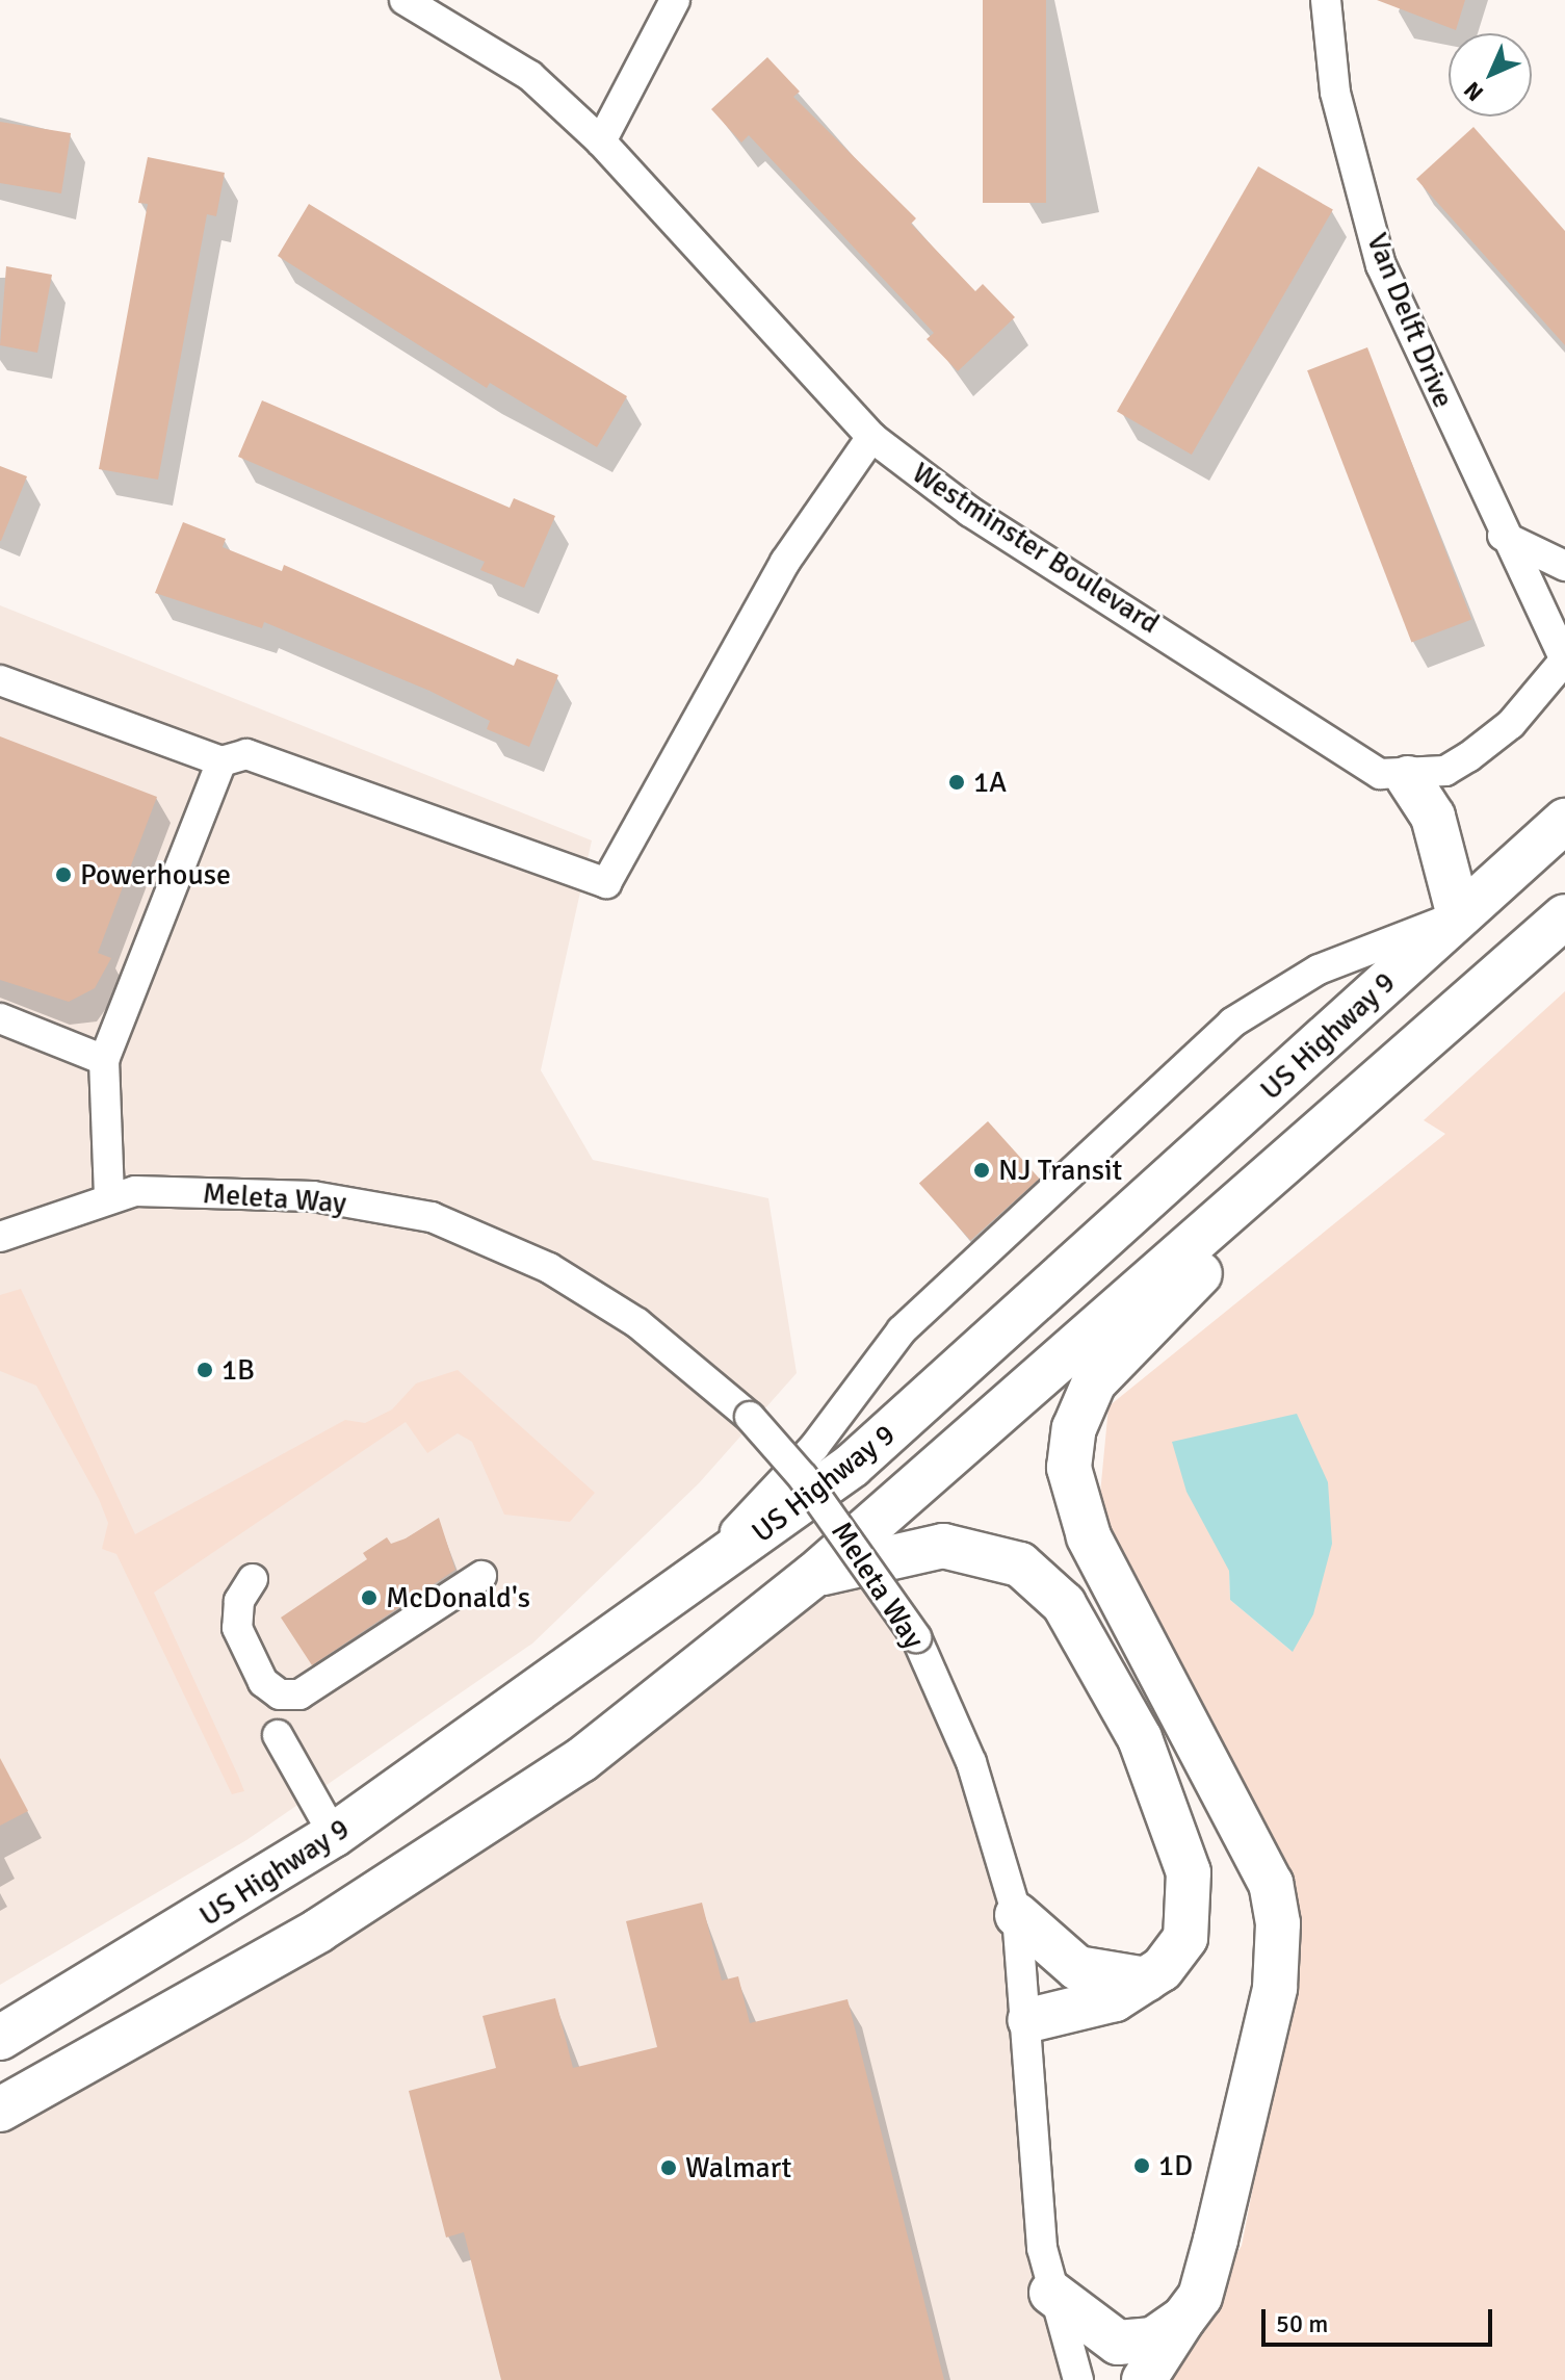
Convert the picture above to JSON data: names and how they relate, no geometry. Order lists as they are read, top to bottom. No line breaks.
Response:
{"streets":{"highway":["US Highway 9"],"street":["Van Delft Drive","Westminster Boulevard","Meleta Way"]},"places":["1A","Powerhouse","NJ Transit","1B","McDonald's","1D","Walmart"],"scale_bar":"50 m","north":"bottom left"}
